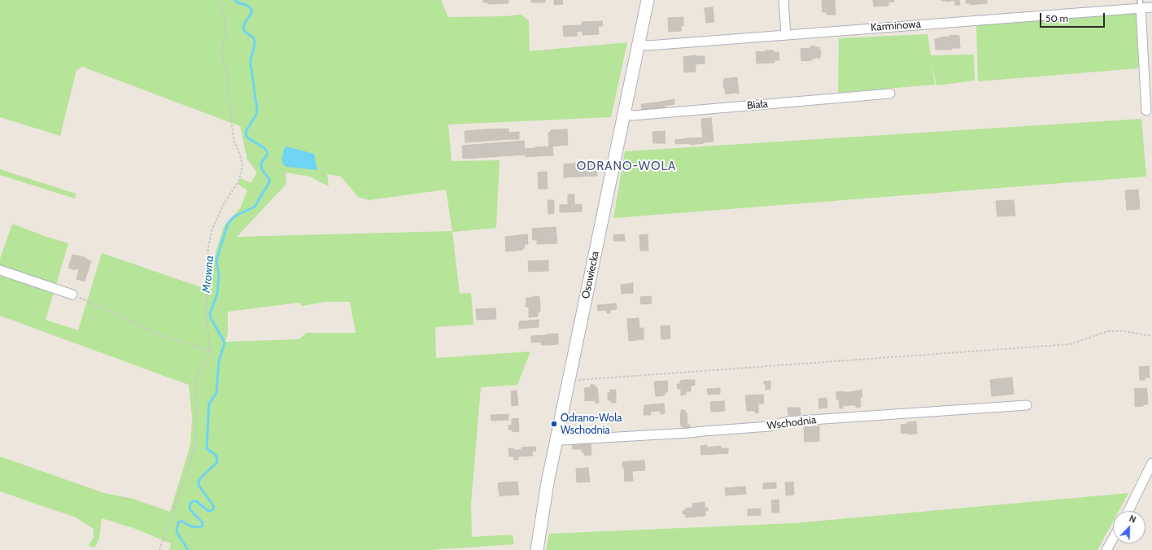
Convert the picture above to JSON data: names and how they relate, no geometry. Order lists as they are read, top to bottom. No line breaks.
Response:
{"streets":{"street":["Karminowa","Biała","Osowiecka","Wschodnia"]},"crossings":[["Karminowa","Osowiecka"],["Biała","Osowiecka"],["Osowiecka","Wschodnia"]],"districts":["ODRANO-WOLA"],"water":["Mrowna"],"places":["Odrano-Wola Wschodnia"],"scale_bar":"50 m","north":"top right"}
